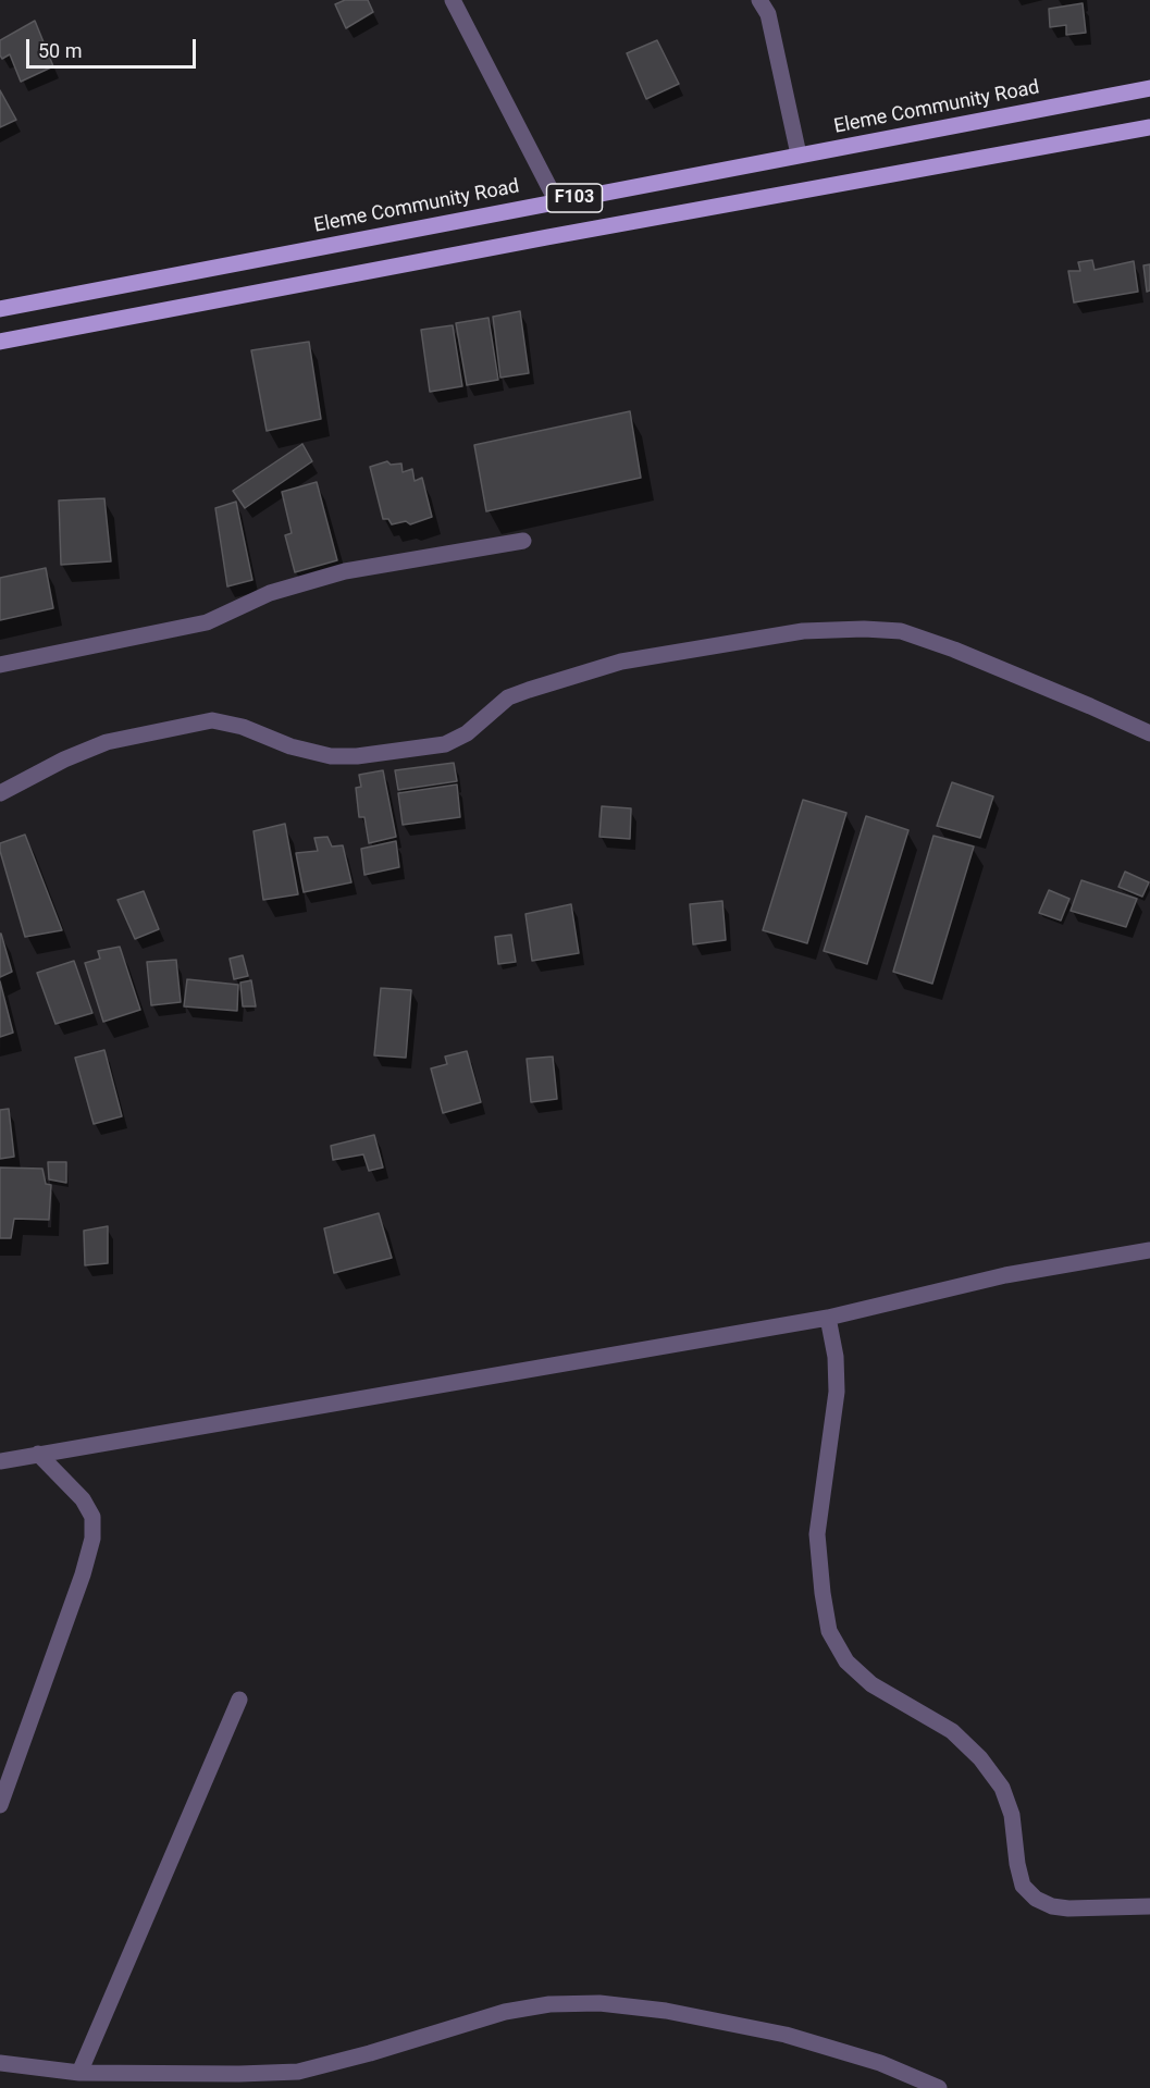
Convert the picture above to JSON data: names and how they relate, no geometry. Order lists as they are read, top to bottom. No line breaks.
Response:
{"streets":{"main road":["Eleme Community Road","F103"]},"scale_bar":"50 m"}
